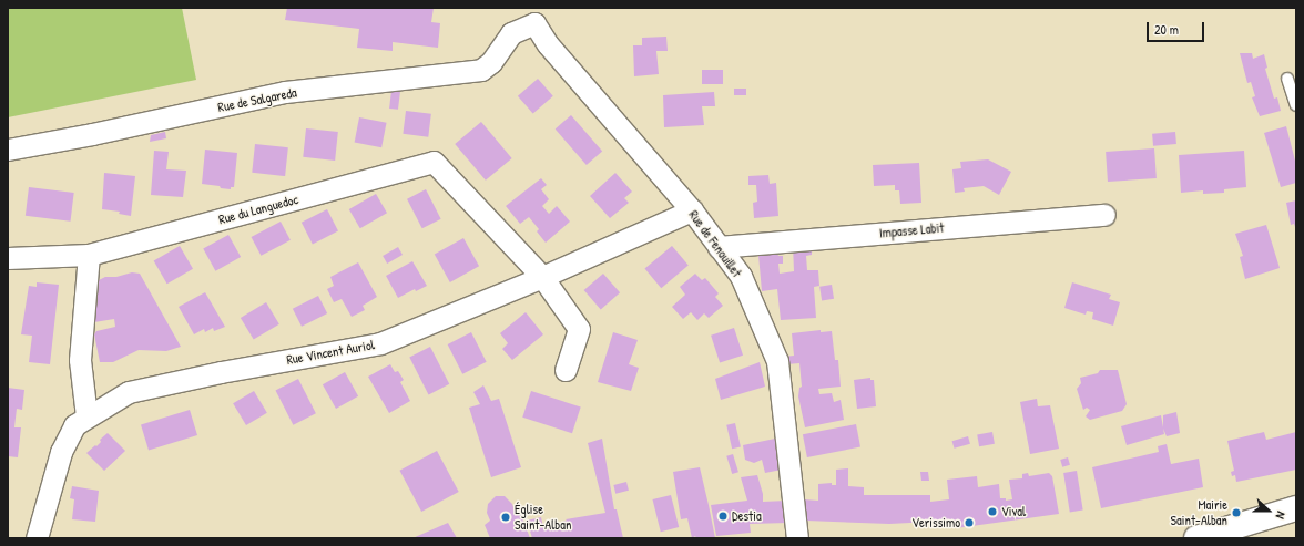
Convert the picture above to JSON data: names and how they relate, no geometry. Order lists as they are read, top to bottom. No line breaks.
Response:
{"streets":{"street":["Rue de Salgareda","Rue du Languedoc","Impasse Labit","Rue de Fenouillet","Rue Vincent Auriol"]},"crossings":[["Rue de Salgareda","Rue de Fenouillet"],["Rue du Languedoc","Rue Vincent Auriol"],["Impasse Labit","Rue de Fenouillet"],["Rue de Fenouillet","Rue Vincent Auriol"]],"places":["Vival","Mairie Saint-Alban","Destia","Église Saint-Alban","Verissimo"],"scale_bar":"20 m","north":"right"}
